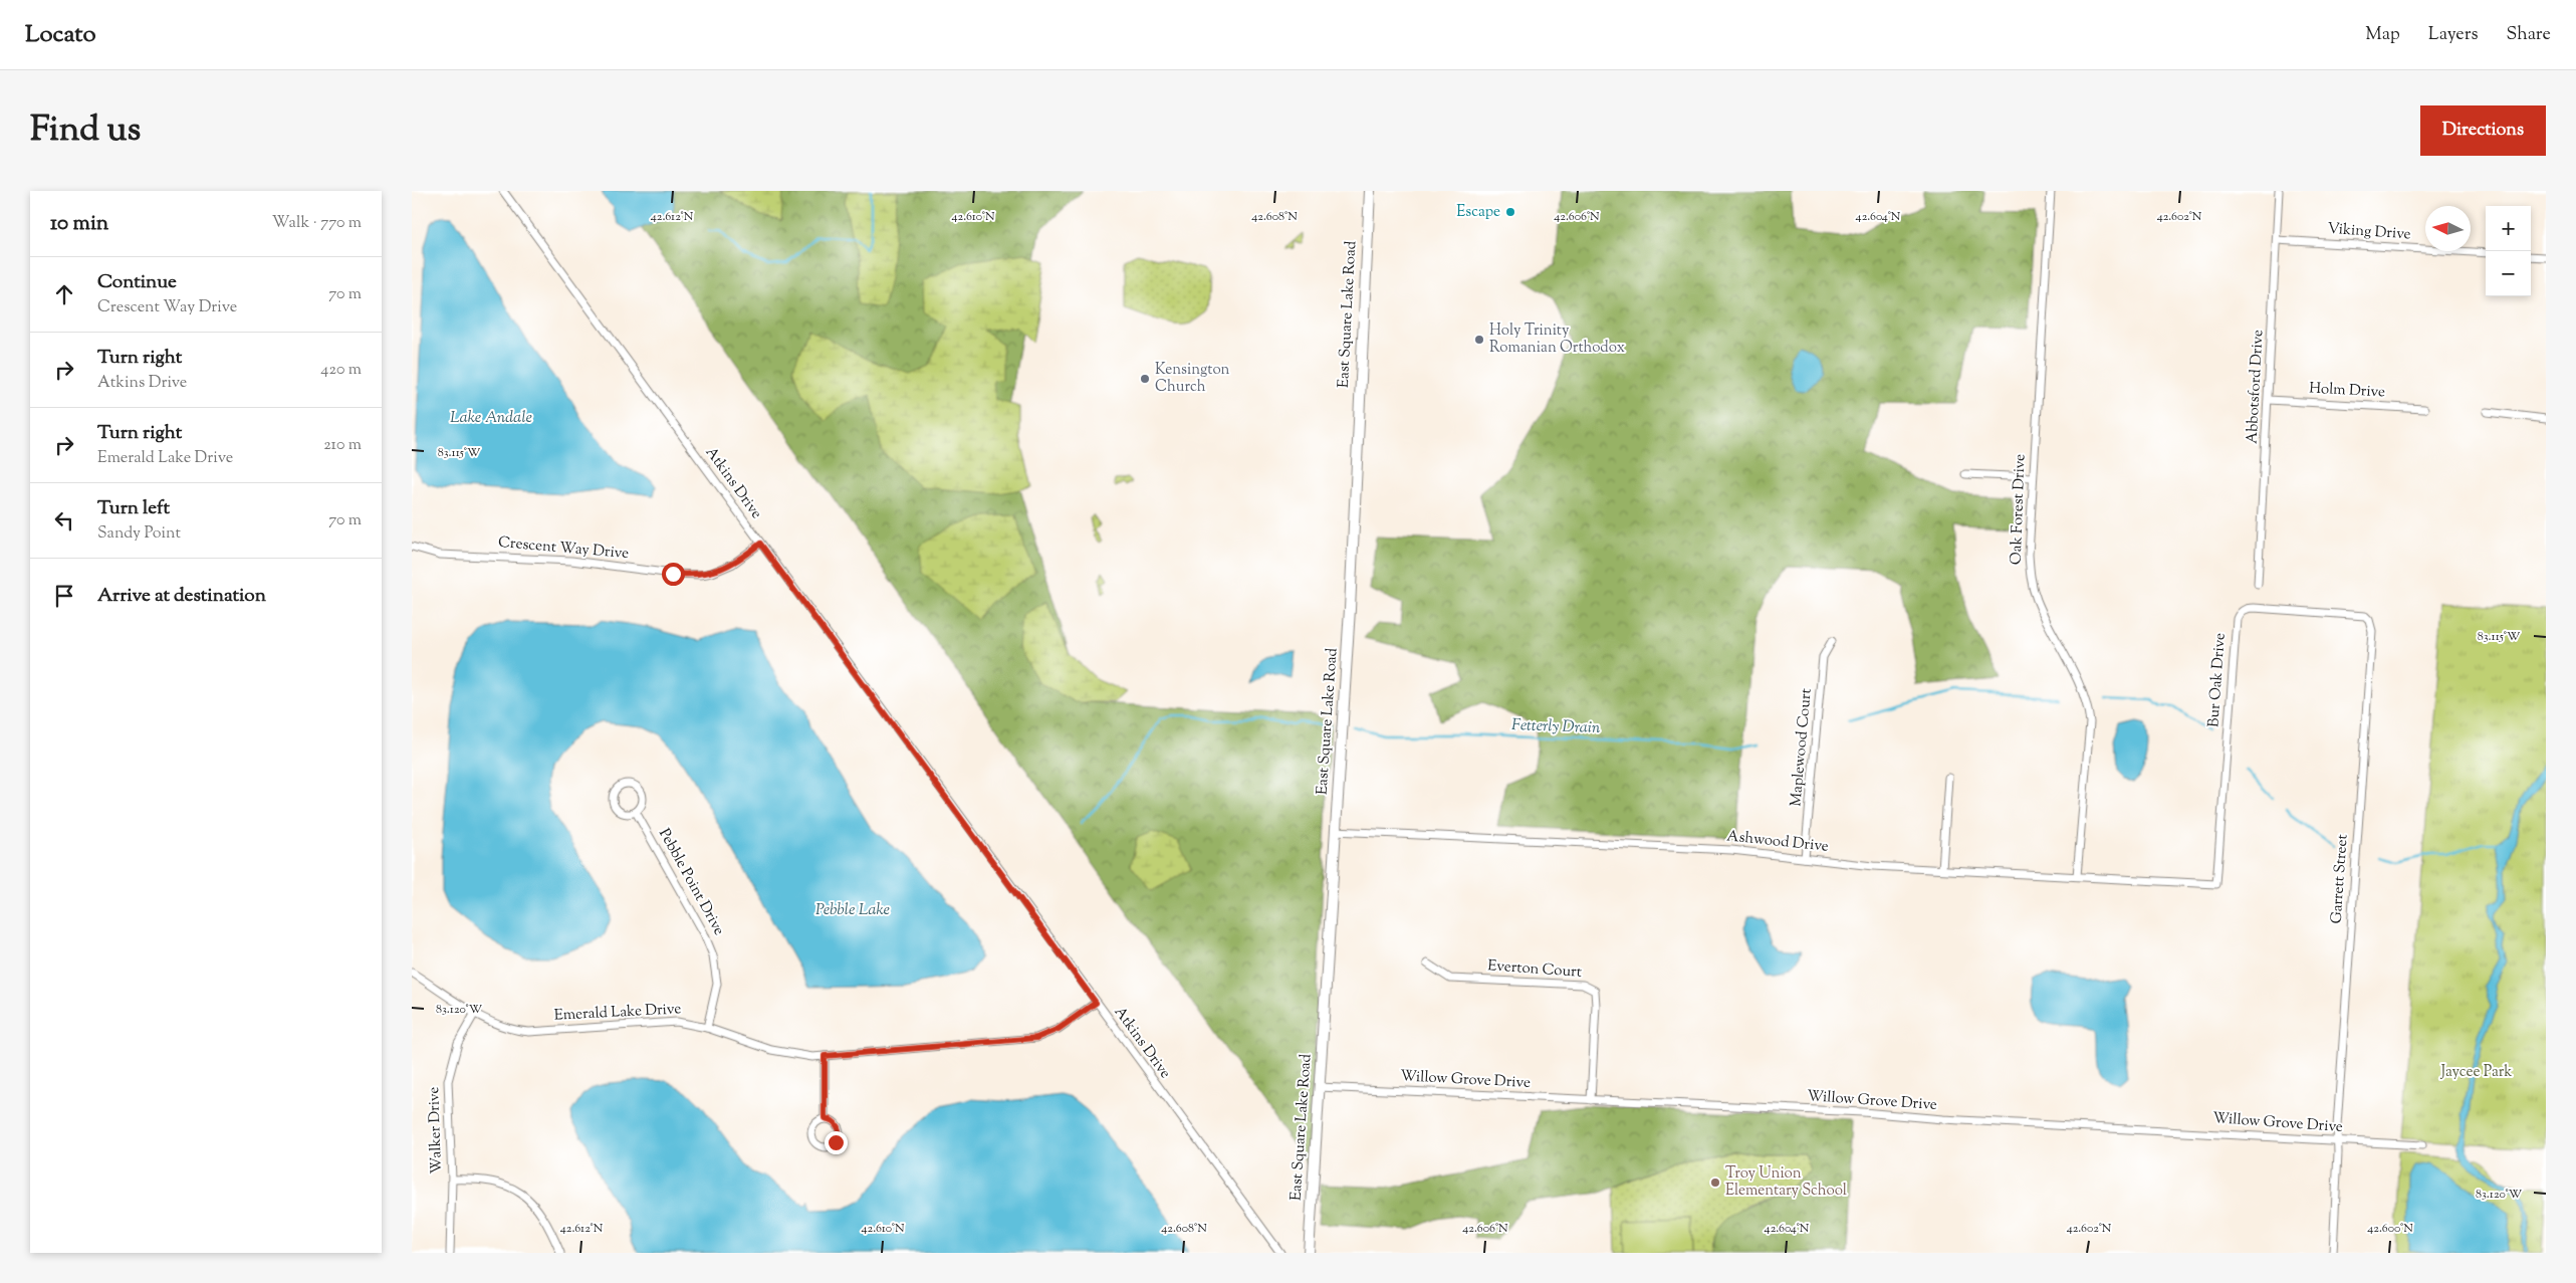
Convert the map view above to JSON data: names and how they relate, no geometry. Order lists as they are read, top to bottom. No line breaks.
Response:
{"streets":{"main road":["East Square Lake Road"],"street":["Viking Drive","Abbotsford Drive","Holm Drive","Atkins Drive","Oak Forest Drive","Crescent Way Drive","Bur Oak Drive","Maplewood Court","Ashwood Drive","Garrett Street","Pebble Point Drive","Everton Court","Emerald Lake Drive","Willow Grove Drive","Walker Drive"]},"crossings":[["Viking Drive","Abbotsford Drive"],["East Square Lake Road","Ashwood Drive"],["East Square Lake Road","Willow Grove Drive"],["Abbotsford Drive","Holm Drive"],["Atkins Drive","Crescent Way Drive"],["Atkins Drive","Emerald Lake Drive"],["Oak Forest Drive","Ashwood Drive"],["Bur Oak Drive","Ashwood Drive"],["Bur Oak Drive","Garrett Street"],["Maplewood Court","Ashwood Drive"],["Garrett Street","Willow Grove Drive"],["Pebble Point Drive","Emerald Lake Drive"],["Everton Court","Willow Grove Drive"],["Emerald Lake Drive","Walker Drive"]],"water":["Lake Andale","Fetterly Drain","Pebble Lake"],"parks":["Jaycee Park"],"places":["Escape","Holy Trinity Romanian Orthodox","Kensington Church","Troy Union Elementary School"],"north":"left","page":{"header":"Locato","nav":["Map","Layers","Share"],"title":"Find us","buttons":"Directions","heading":["10 min","Walk · 770 m"],"map_buttons":["+","−"],"list":[["Continue","Crescent Way Drive","70 m"],["Turn right","Atkins Drive","420 m"],["Turn right","Emerald Lake Drive","210 m"],["Turn left","Sandy Point","70 m"],"Arrive at destination"]},"coordinates":["42.612°N","42.610°N","42.608°N","42.606°N","42.604°N","42.602°N","83.115°W","83.120°W","42.600°N"]}
